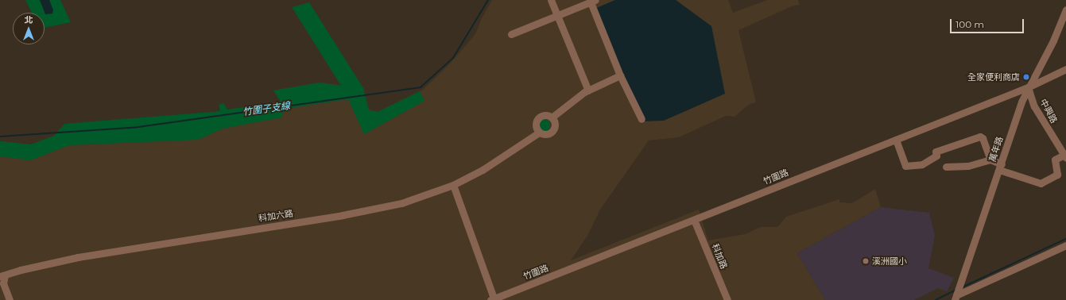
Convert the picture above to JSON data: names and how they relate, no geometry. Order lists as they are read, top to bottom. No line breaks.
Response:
{"streets":{"street":["中興路","萬年路","竹圍路","科加六路","科加路"]},"crossings":[["中興路","萬年路"],["中興路","竹圍路"],["萬年路","竹圍路"],["竹圍路","科加路"]],"water":["竹圍子支線"],"places":["全家便利商店","溪洲國小"],"scale_bar":"100 m","north":"top"}
